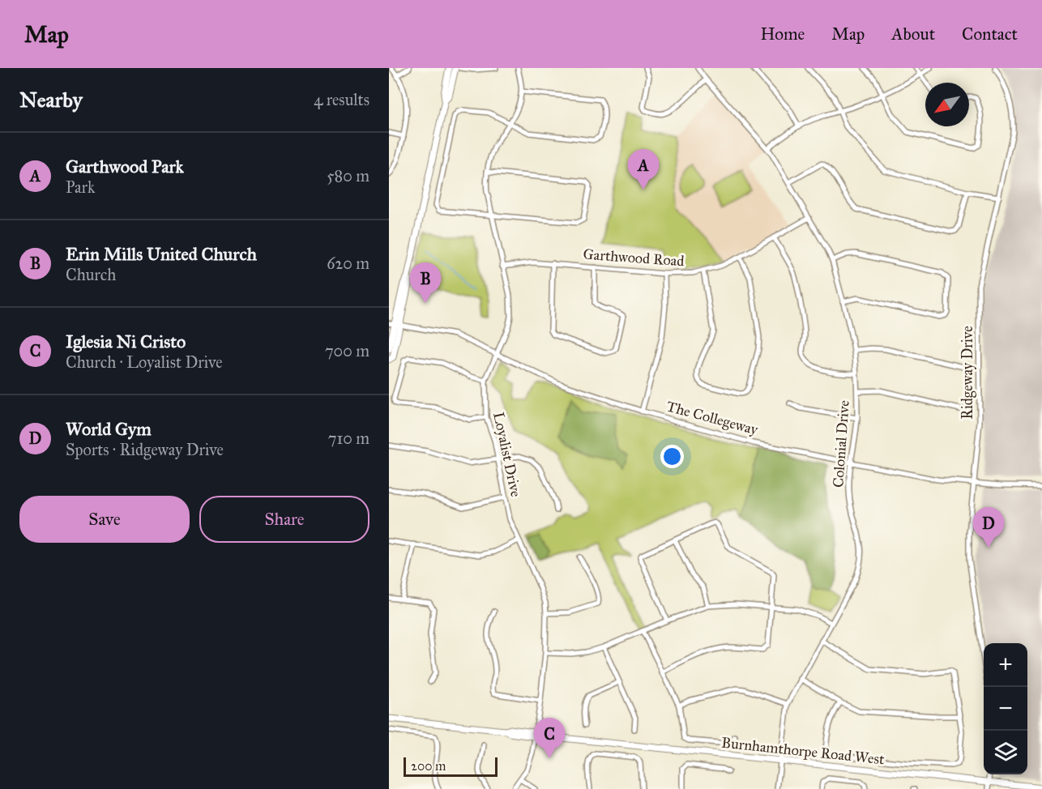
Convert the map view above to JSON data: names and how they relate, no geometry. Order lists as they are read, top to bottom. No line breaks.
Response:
{"streets":{"main road":["Burnhamthorpe Road West"],"street":["Garthwood Road","Ridgeway Drive","The Collegeway","Colonial Drive","Loyalist Drive"]},"crossings":[["Garthwood Road","Colonial Drive"],["Garthwood Road","Loyalist Drive"],["Ridgeway Drive","The Collegeway"],["The Collegeway","Colonial Drive"],["The Collegeway","Loyalist Drive"],["Colonial Drive","Burnhamthorpe Road West"],["Loyalist Drive","Burnhamthorpe Road West"]],"scale_bar":"200 m","north":"bottom left","page":{"header":"Map","nav":["Home","Map","About","Contact"],"heading":["Nearby","4 results"],"list":[{"mark":"A","name":"Garthwood Park","note":"Park","value":"580 m"},{"mark":"B","name":"Erin Mills United Church","note":"Church","value":"620 m"},{"mark":"C","name":"Iglesia Ni Cristo","note":"Church · Loyalist Drive","value":"700 m"},{"mark":"D","name":"World Gym","note":"Sports · Ridgeway Drive","value":"710 m"}],"pins":["A","B","D","C"],"buttons":["Save","Share"],"map_buttons":["+","−"],"scale":"200 m"}}
